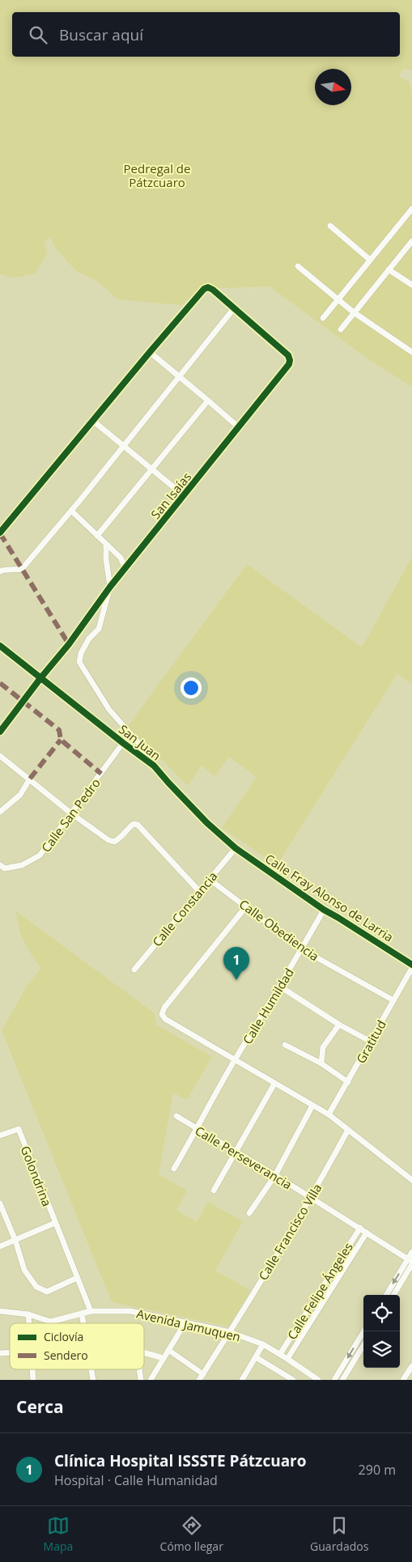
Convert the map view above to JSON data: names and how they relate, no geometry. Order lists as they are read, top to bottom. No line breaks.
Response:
{"streets":{"street":["San Isaías","San Juan","Calle San Pedro","Calle Fray Alonso de Larria","Calle Constancia","Calle Obediencia","Calle Humildad","Gratitud","Calle Perseverancia","Golondrina","Calle Francisco Villa","Calle Felipe Ángeles","Avenida Jamuquen"]},"crossings":[["San Isaías","San Juan"],["San Juan","Calle San Pedro"],["San Juan","Calle Fray Alonso de Larria"],["San Juan","Calle Constancia"],["Calle Fray Alonso de Larria","Calle Constancia"],["Calle Fray Alonso de Larria","Calle Humildad"],["Calle Constancia","Calle Obediencia"],["Calle Obediencia","Calle Humildad"],["Calle Obediencia","Gratitud"],["Calle Humildad","Calle Perseverancia"],["Calle Perseverancia","Calle Francisco Villa"],["Calle Perseverancia","Calle Felipe Ángeles"],["Golondrina","Avenida Jamuquen"],["Calle Francisco Villa","Avenida Jamuquen"],["Calle Felipe Ángeles","Avenida Jamuquen"]],"parks":["Pedregal de Pátzcuaro"],"legend":["Ciclovía","Sendero"],"north":"right","page":{"search":"Buscar aquí","pins":"1","heading":"Cerca","list":[{"mark":"1","name":"Clínica Hospital ISSSTE Pátzcuaro","note":"Hospital · Calle Humanidad","value":"290 m"}],"nav":["Mapa","Cómo llegar","Guardados"]}}
